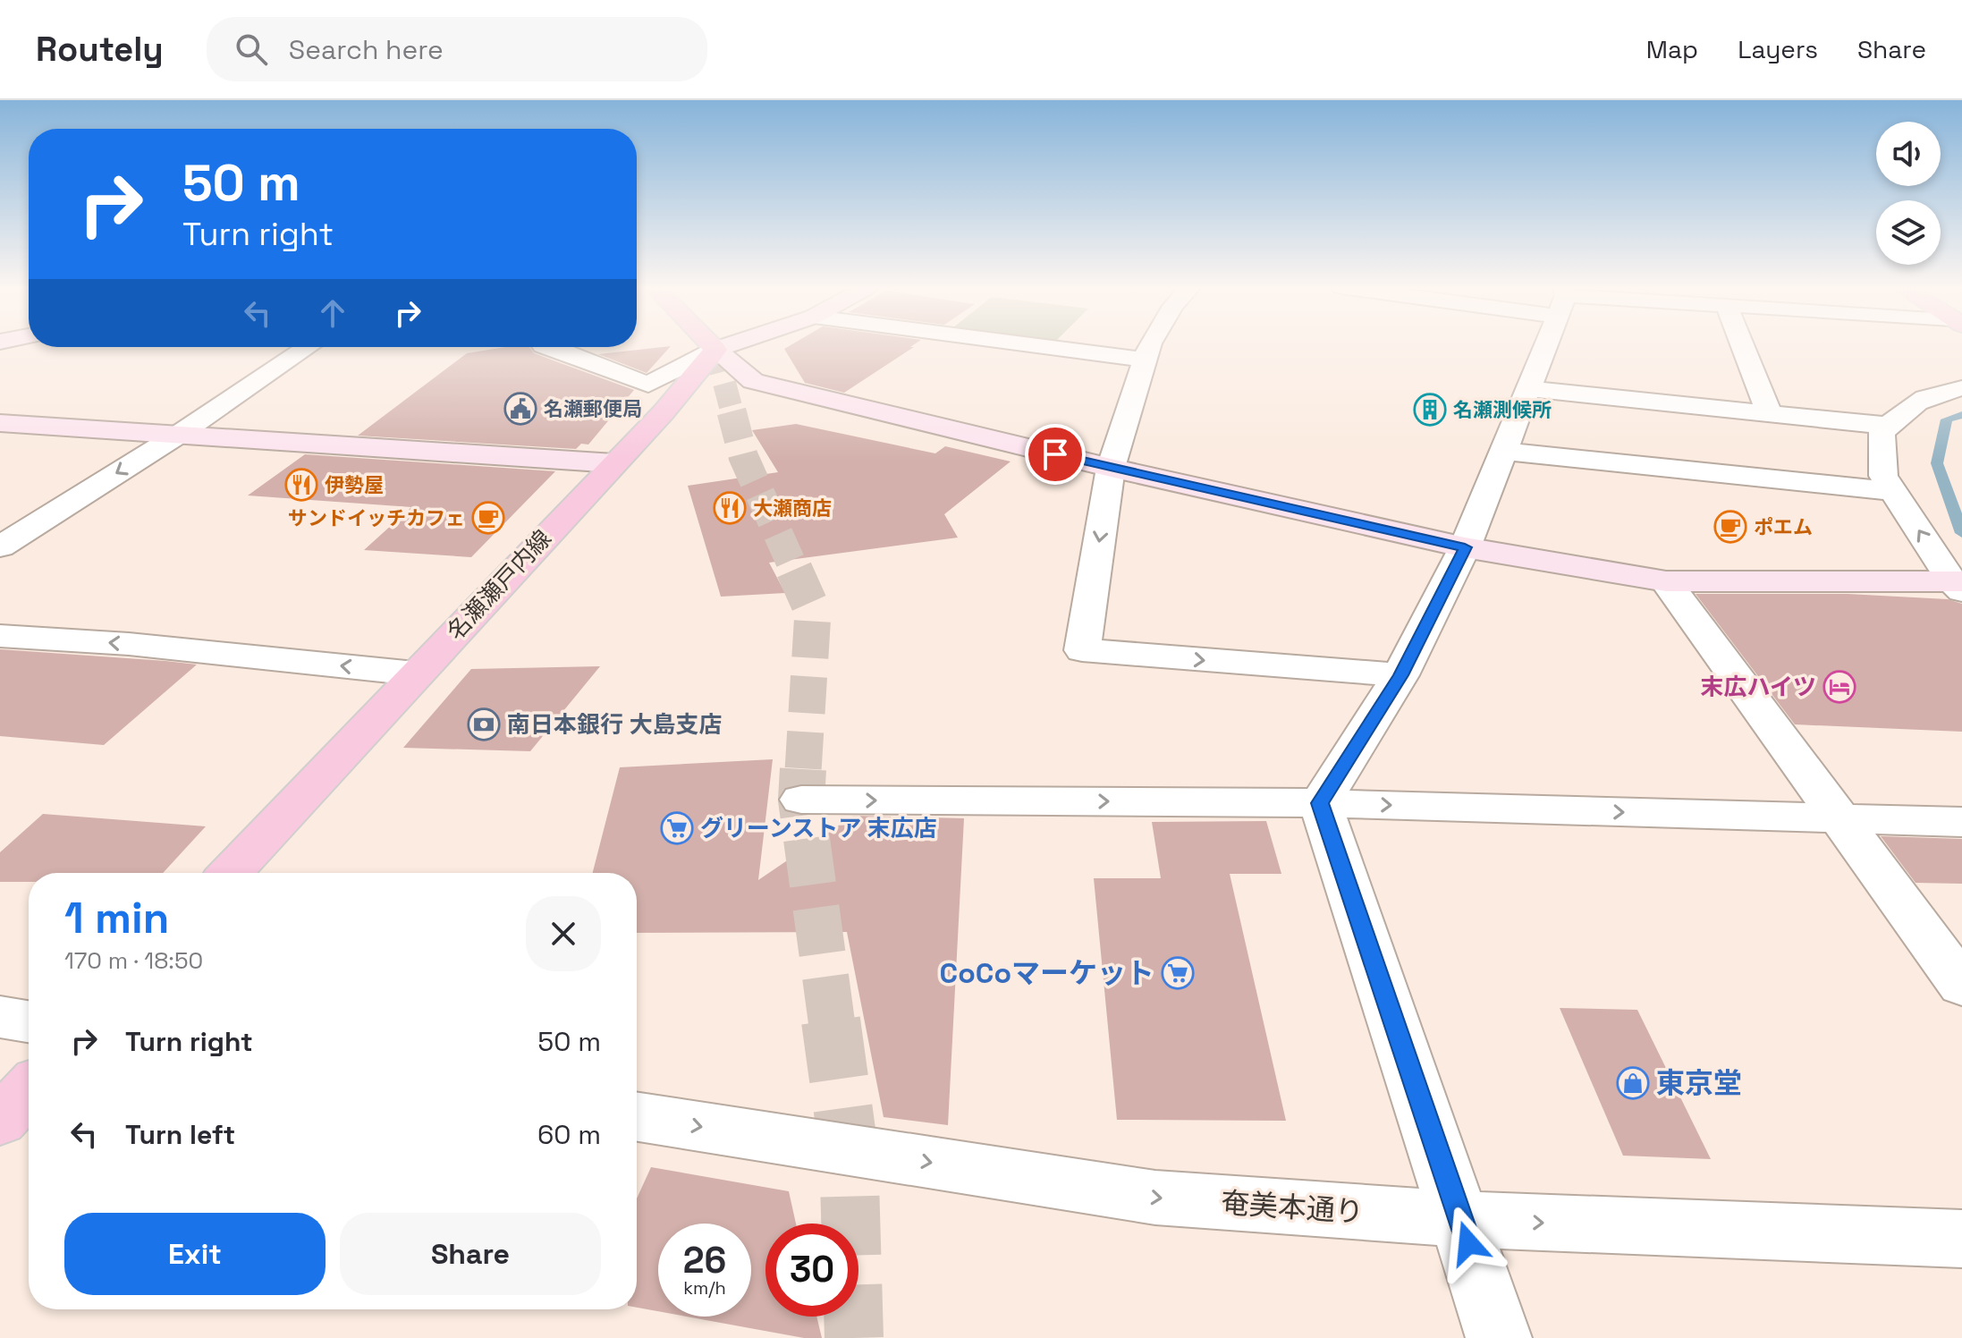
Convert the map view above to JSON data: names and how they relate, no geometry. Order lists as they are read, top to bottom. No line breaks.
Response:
{"streets":{"main road":["名瀬瀬戸内線"],"street":["奄美本通り"]},"one_way":["奄美本通り"],"places":{"public building":["名瀬郵便局"],"building":["名瀬測候所"],"restaurant":["伊勢屋","大瀬商店"],"cafe":["サンドイッチカフェ","ポエム"],"hotel":["末広ハイツ"],"bank":["南日本銀行 大島支店"],"supermarket":["グリーンストア 末広店","CoCoマーケット"],"shop":["東京堂"]},"page":{"header":"Routely","search":"Search here","nav":["Map","Layers","Share"],"turn":["50 m","Turn right"],"heading":["1 min","170 m · 18:50"],"list":[{"name":"Turn right","value":"50 m"},{"name":"Turn left","value":"60 m"}],"buttons":["Exit","Share"],"speed":"26 km/h","limit":"30"}}
